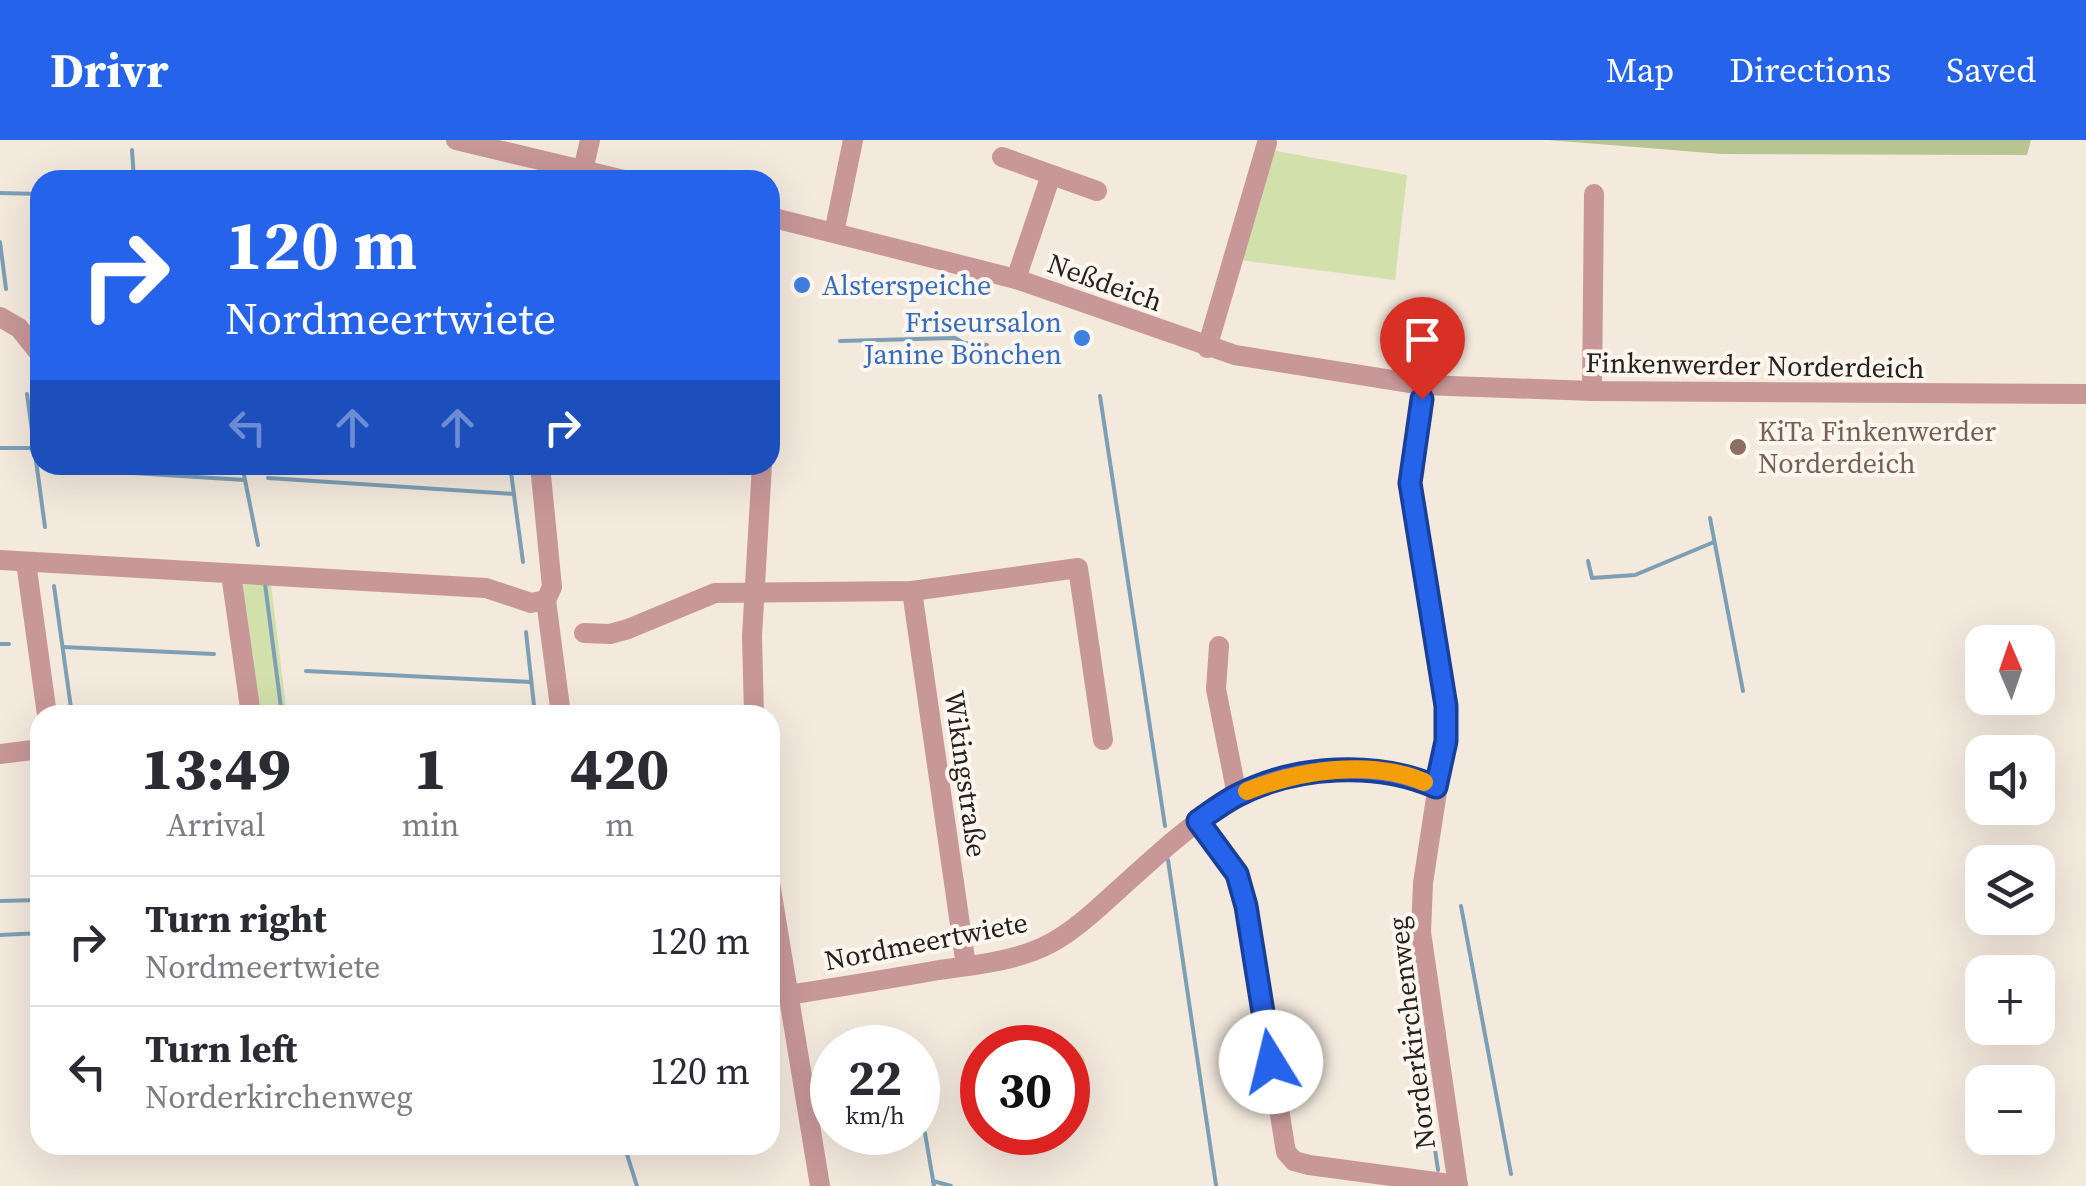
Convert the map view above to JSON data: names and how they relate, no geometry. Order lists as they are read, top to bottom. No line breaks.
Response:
{"streets":{"street":["Neßdeich","Finkenwerder Norderdeich","Wikingstraße","Nordmeertwiete","Norderkirchenweg"]},"crossings":[["Neßdeich","Finkenwerder Norderdeich"],["Neßdeich","Norderkirchenweg"],["Finkenwerder Norderdeich","Norderkirchenweg"],["Wikingstraße","Nordmeertwiete"],["Nordmeertwiete","Norderkirchenweg"]],"places":["Alsterspeiche","Friseursalon Janine Bönchen","KiTa Finkenwerder Norderdeich"],"north":"top","page":{"header":"Drivr","nav":["Map","Directions","Saved"],"turn":["120 m","Nordmeertwiete"],"map_buttons":["+","−"],"eta":["13:49","Arrival","1","min","420","m"],"list":[{"name":"Turn right","note":"Nordmeertwiete","value":"120 m"},{"name":"Turn left","note":"Norderkirchenweg","value":"120 m"}],"speed":"22 km/h","limit":"30"}}
